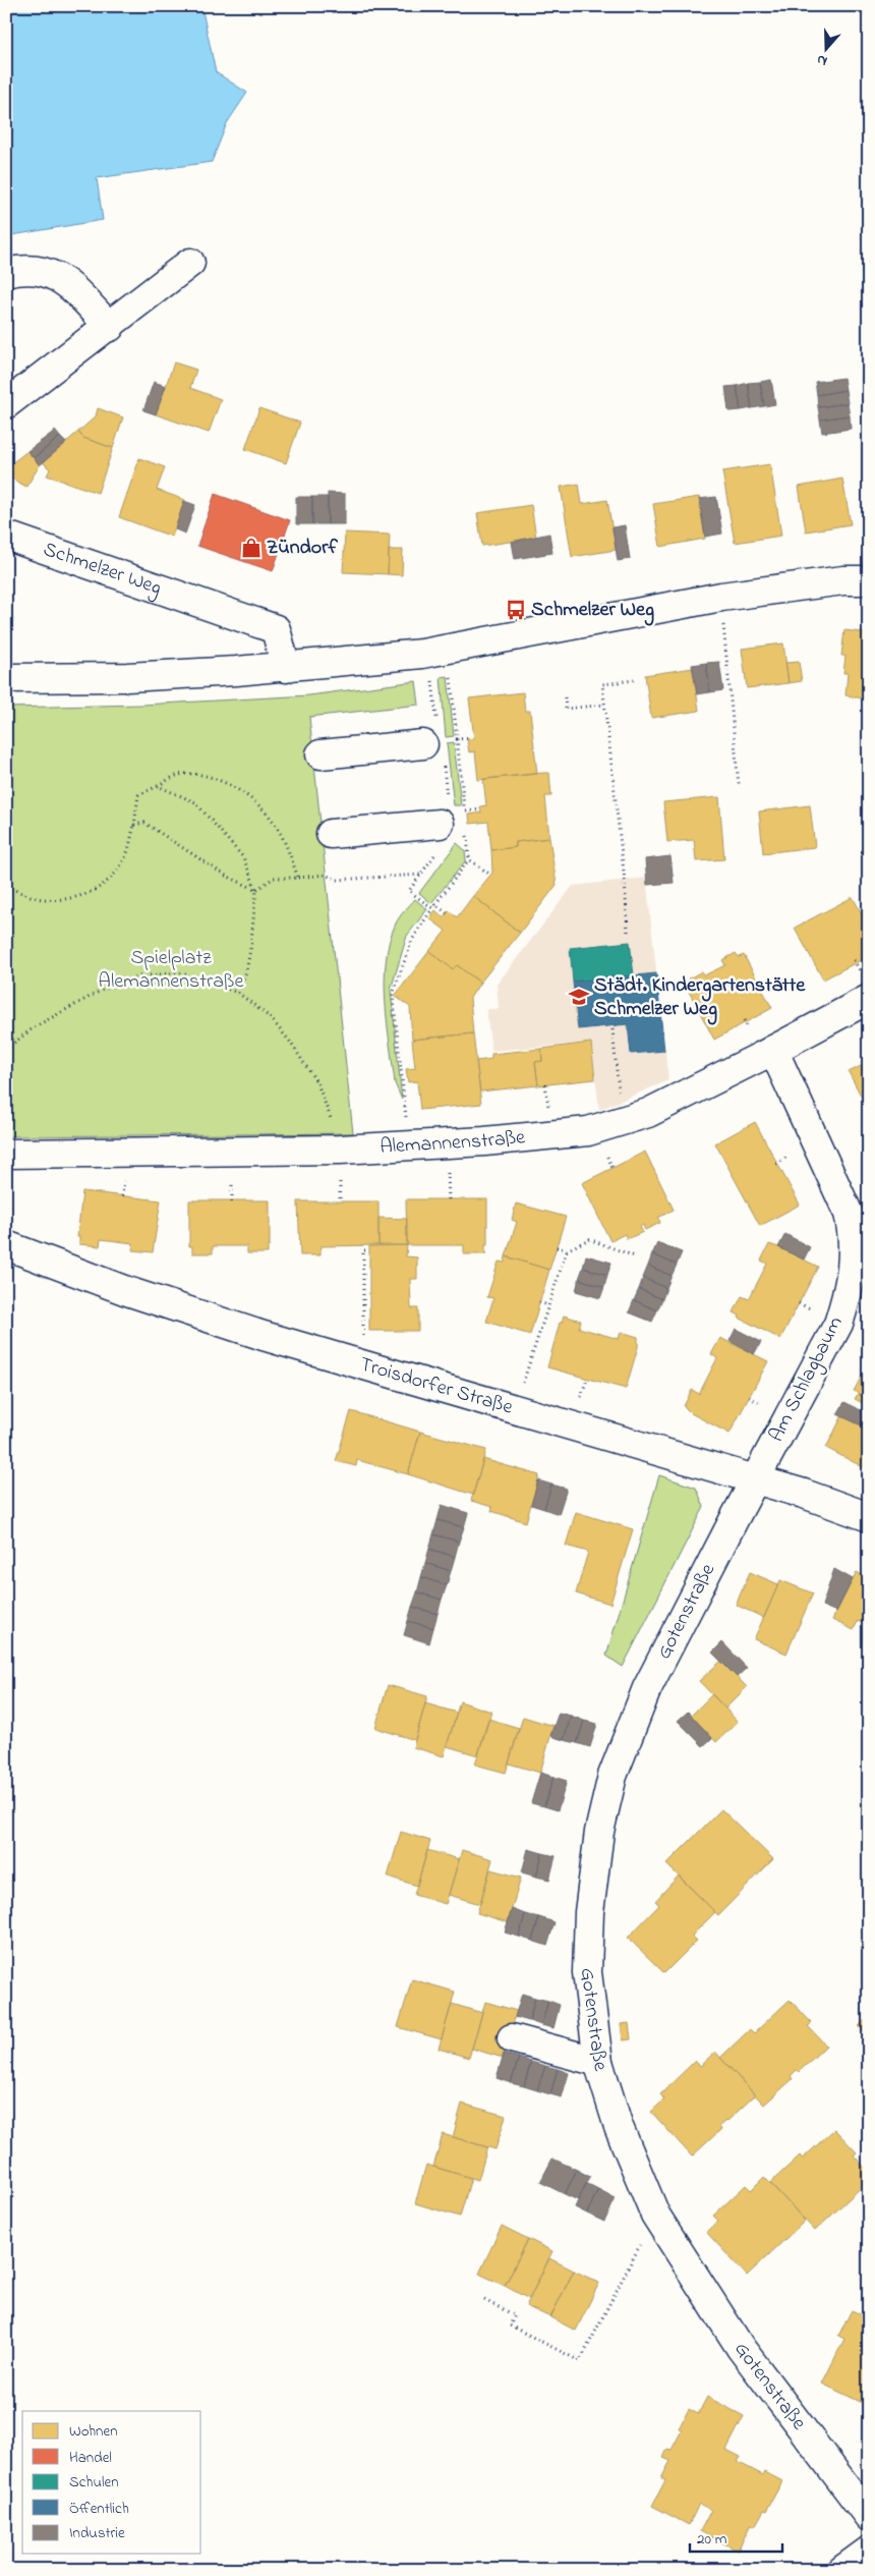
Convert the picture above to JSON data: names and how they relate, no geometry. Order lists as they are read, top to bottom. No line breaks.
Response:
{"streets":{"street":["Schmelzer Weg","Alemannenstraße","Am Schlagbaum","Troisdorfer Straße","Gotenstraße"]},"crossings":[["Alemannenstraße","Am Schlagbaum"],["Am Schlagbaum","Troisdorfer Straße"],["Am Schlagbaum","Gotenstraße"],["Troisdorfer Straße","Gotenstraße"]],"parks":["Spielplatz Alemannenstraße"],"places":{"shop":["Zündorf"],"bus stop":["Schmelzer Weg"],"school or university":["Städt. Kindergartenstätte Schmelzer Weg"]},"legend":["Wohnen","Handel","Schulen","Öffentlich","Industrie"],"scale_bar":"20 m","north":"bottom"}
